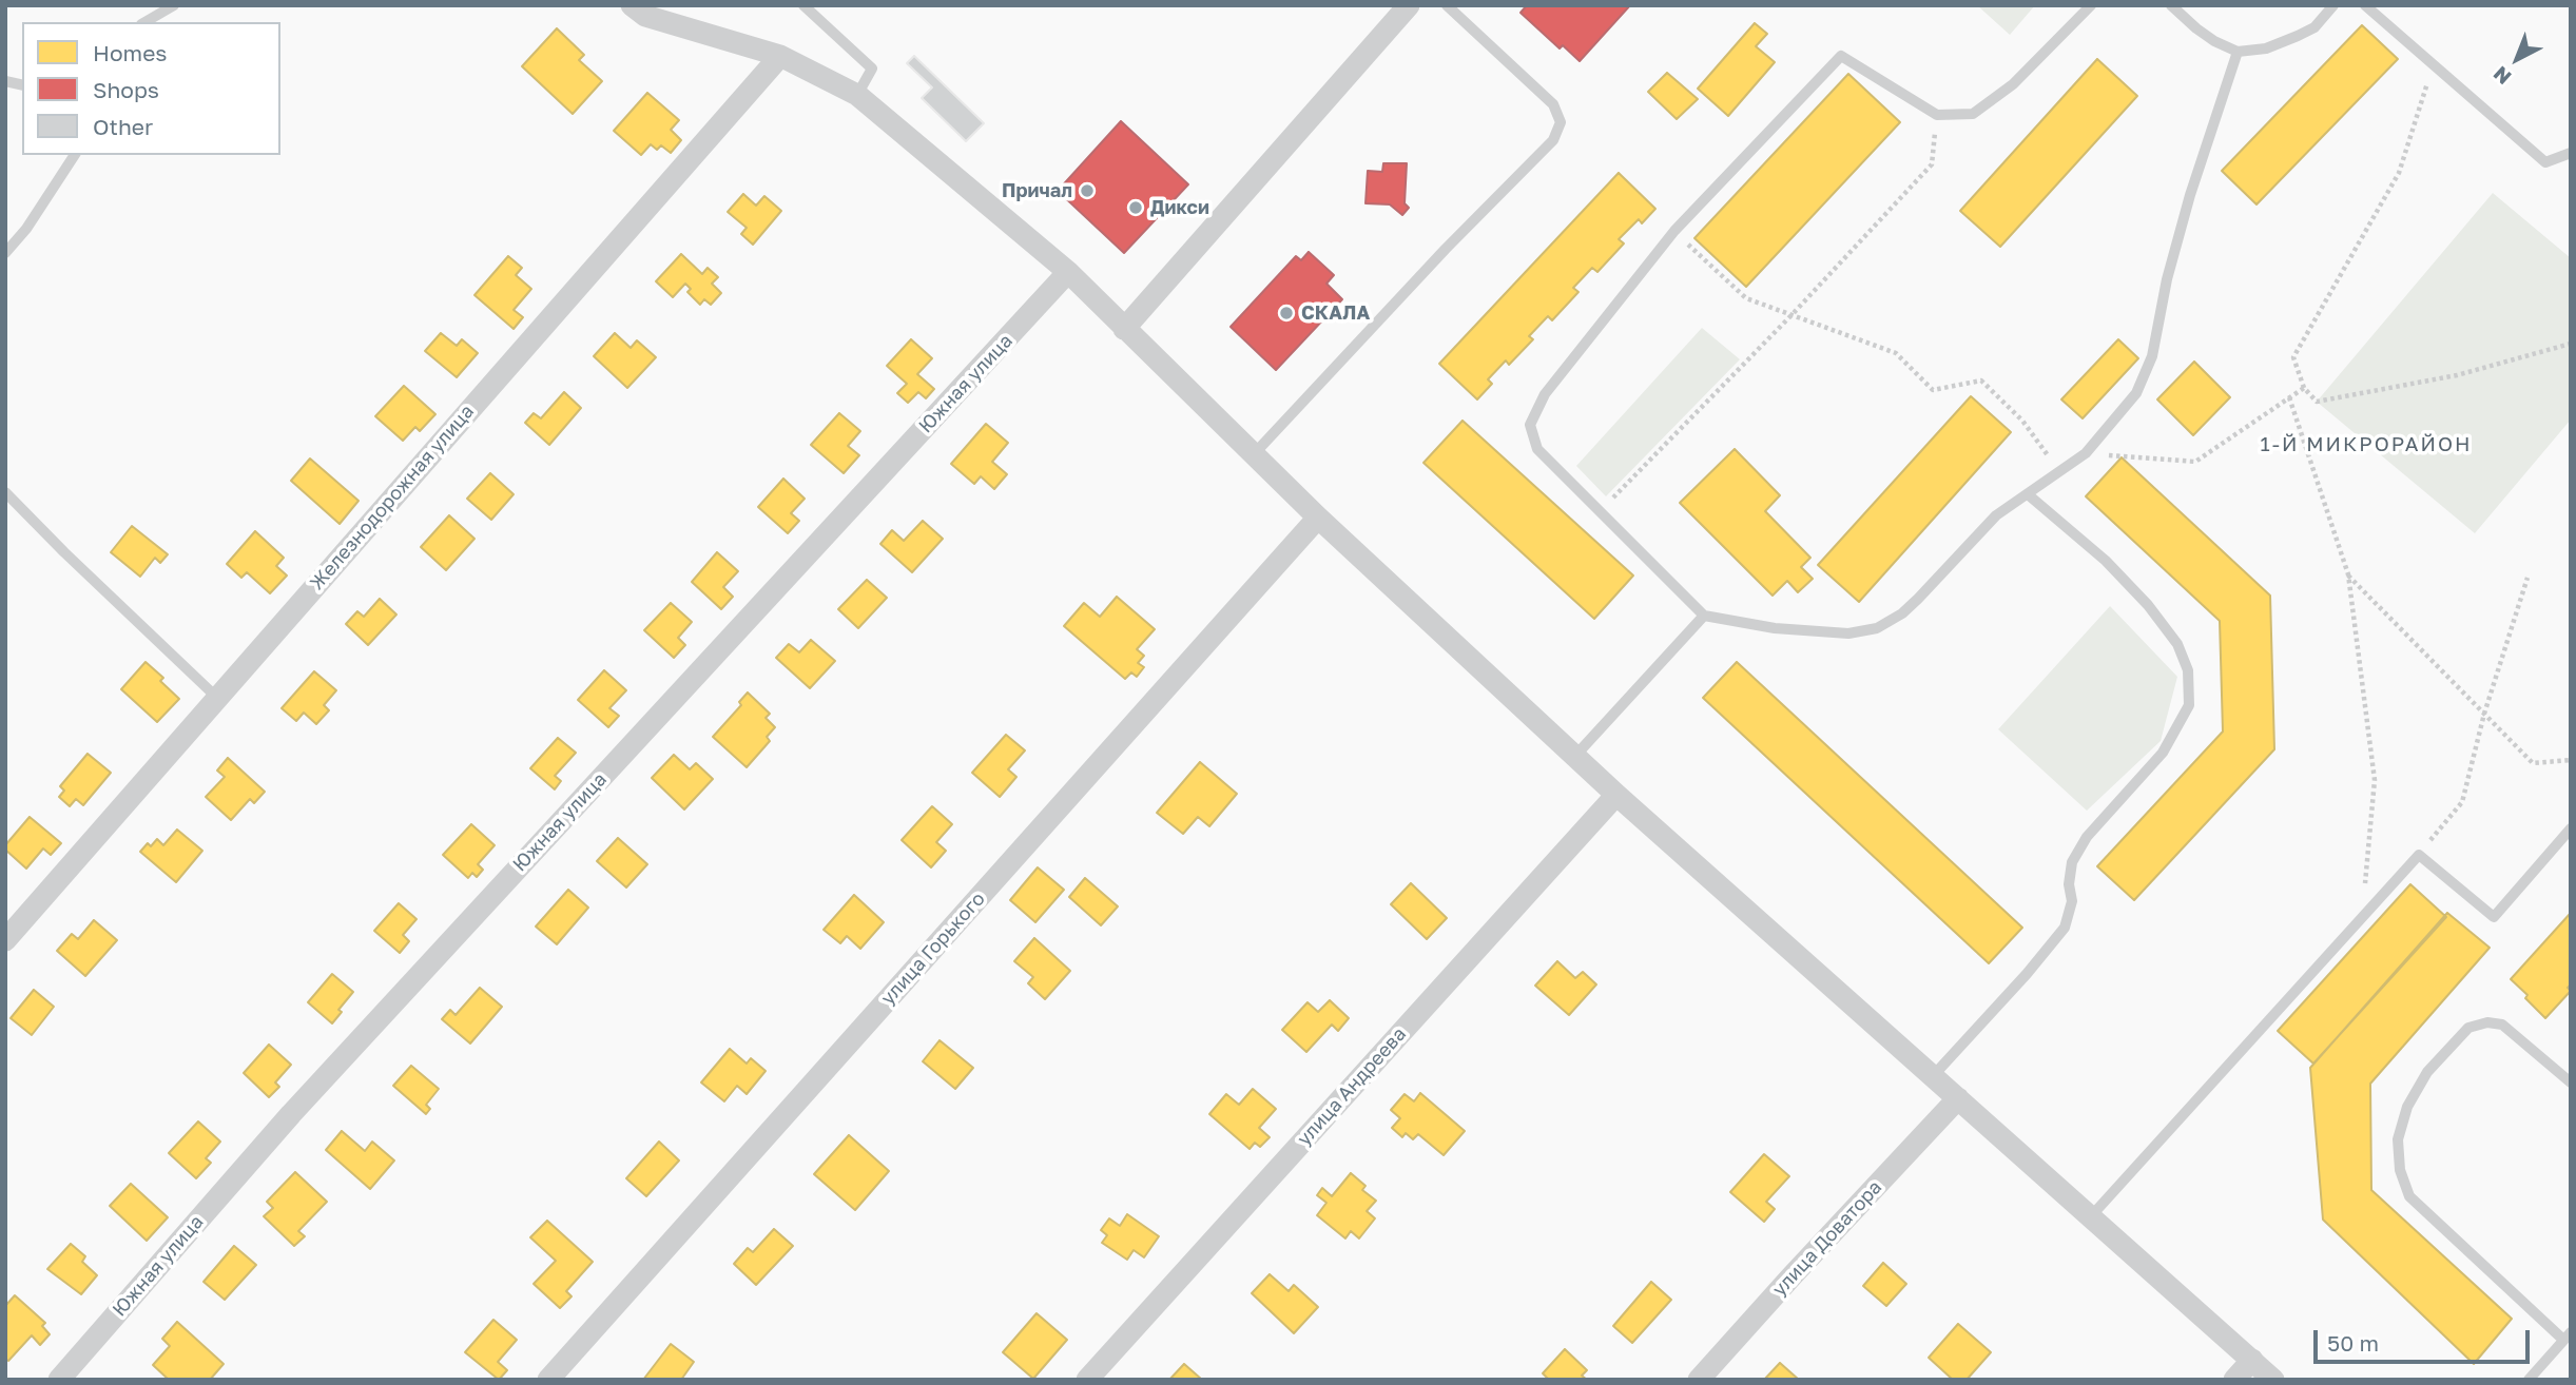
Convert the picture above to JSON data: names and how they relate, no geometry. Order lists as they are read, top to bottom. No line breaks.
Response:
{"streets":{"street":["Южная улица","Железнодорожная улица","улица Горького","улица Андреева","улица Доватора"]},"districts":["1-Й МИКРОРАЙОН"],"places":["Причал","Дикси","СКАЛА"],"legend":["Homes","Shops","Other"],"scale_bar":"50 m","north":"bottom left"}
